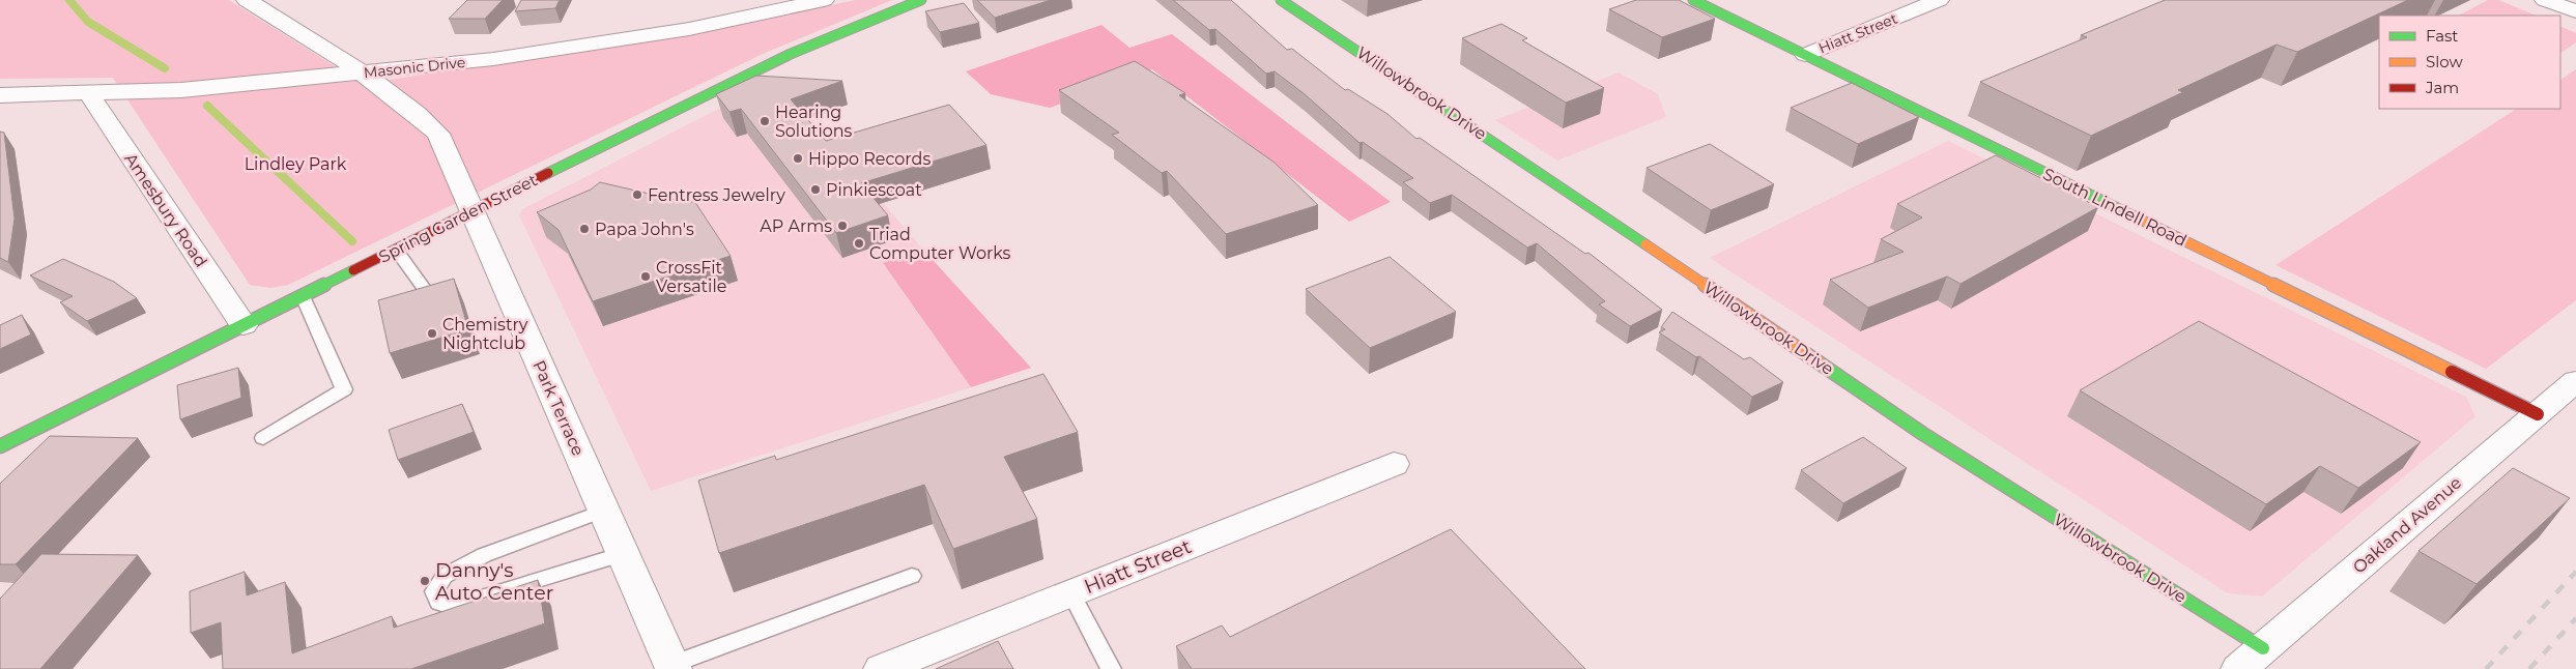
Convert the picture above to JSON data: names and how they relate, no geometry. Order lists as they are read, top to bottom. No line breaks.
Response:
{"streets":{"street":["Hiatt Street","Masonic Drive","Willowbrook Drive","South Lindell Road","Amesbury Road","Spring Garden Street","Park Terrace","Oakland Avenue"]},"crossings":[["Hiatt Street","South Lindell Road"],["Masonic Drive","Amesbury Road"],["Masonic Drive","Park Terrace"],["Willowbrook Drive","Oakland Avenue"],["South Lindell Road","Oakland Avenue"],["Amesbury Road","Spring Garden Street"],["Spring Garden Street","Park Terrace"]],"parks":["Lindley Park"],"places":["Hearing Solutions","Hippo Records","Pinkiescoat","Fentress Jewelry","AP Arms","Papa John's","Triad Computer Works","CrossFit Versatile","Chemistry Nightclub","Danny's Auto Center"],"legend":["Fast","Slow","Jam"]}
